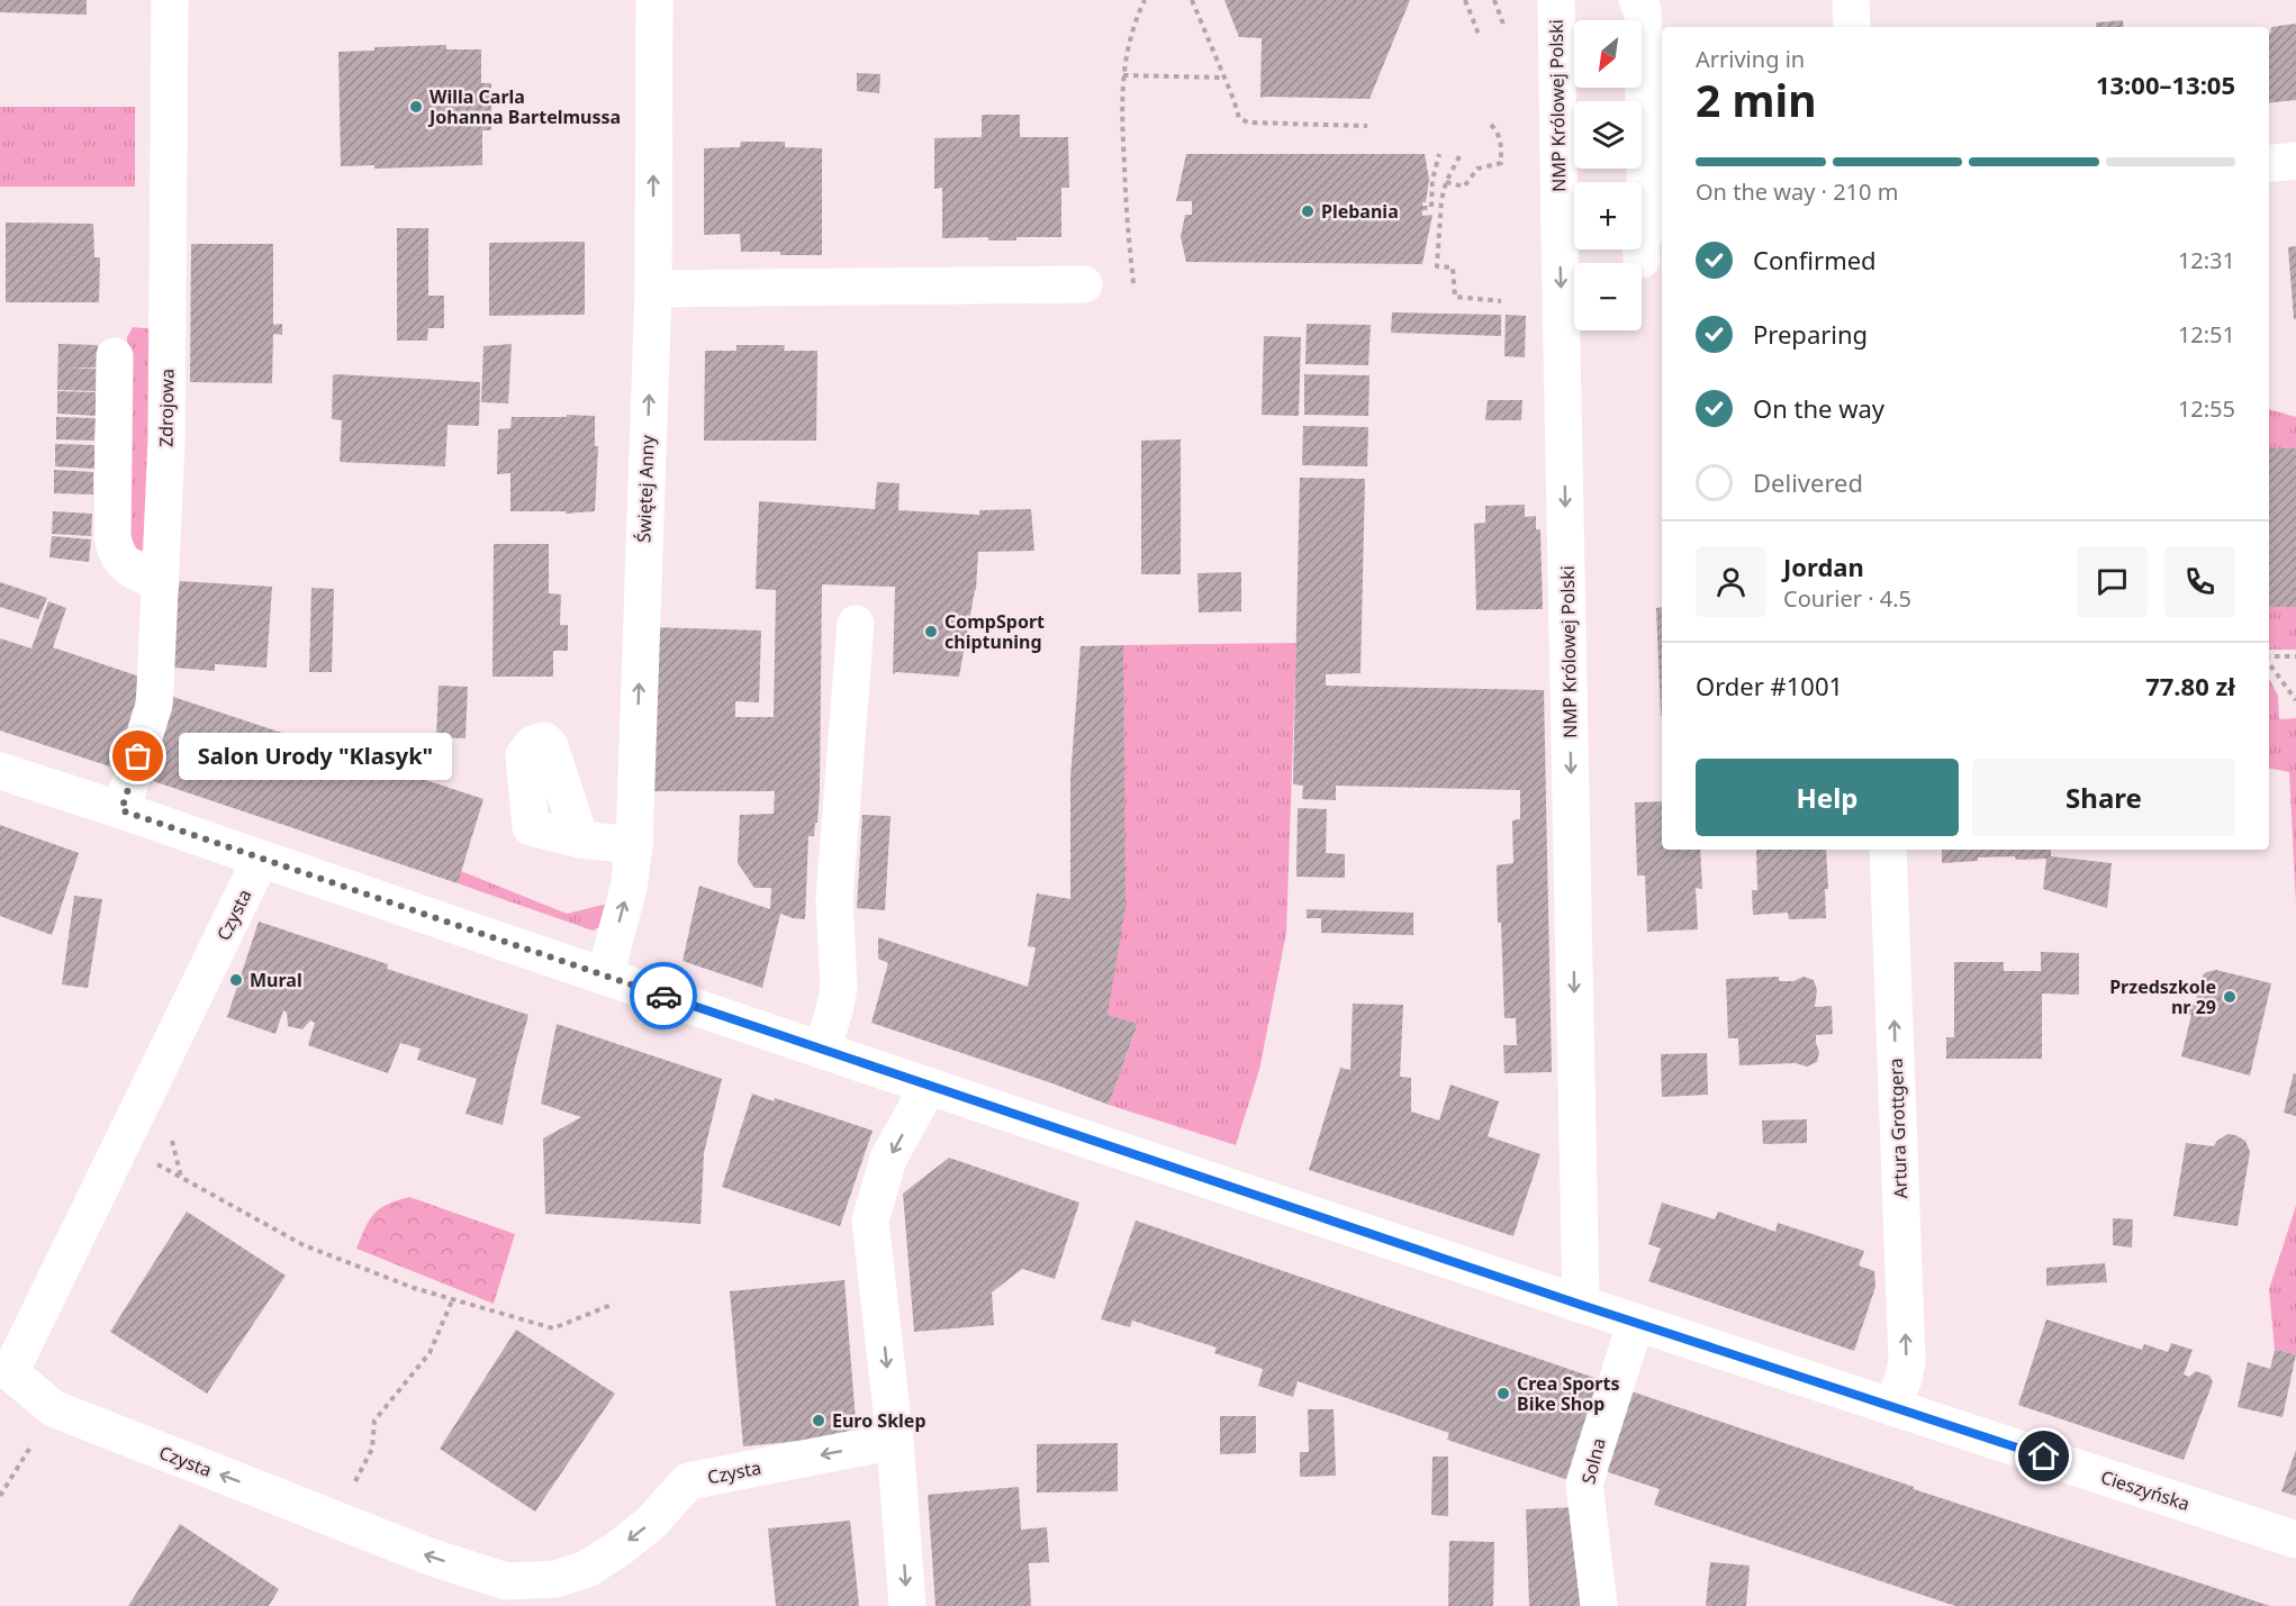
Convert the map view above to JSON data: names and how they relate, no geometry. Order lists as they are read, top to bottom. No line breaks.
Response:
{"streets":{"street":["NMP Królowej Polski","Zdrojowa","Świętej Anny","Czysta","Artura Grottgera","Solna","Cieszyńska"]},"crossings":[["NMP Królowej Polski","Cieszyńska"],["Zdrojowa","Cieszyńska"],["Świętej Anny","Cieszyńska"],["Czysta","Cieszyńska"],["Artura Grottgera","Cieszyńska"],["Solna","Cieszyńska"]],"one_way":["NMP Królowej Polski","Czysta","Artura Grottgera"],"places":["Willa Carla Johanna Bartelmussa","Plebania","CompSport chiptuning","Salon Urody \"Klasyk\"","Mural","Przedszkole nr 29","Crea Sports Bike Shop","Euro Sklep"],"north":"bottom left","page":{"map_buttons":["+","−"],"heading":["2 min","Arriving in","13:00–13:05"],"panel":["Jordan","Courier · 4.5","Order #1001","77.80 zł"],"bar":"On the way · 210 m","list":[["Confirmed","12:31"],["Preparing","12:51"],["On the way","12:55"],"Delivered"],"bubble":"Salon Urody \"Klasyk\"","buttons":["Help","Share"]}}
